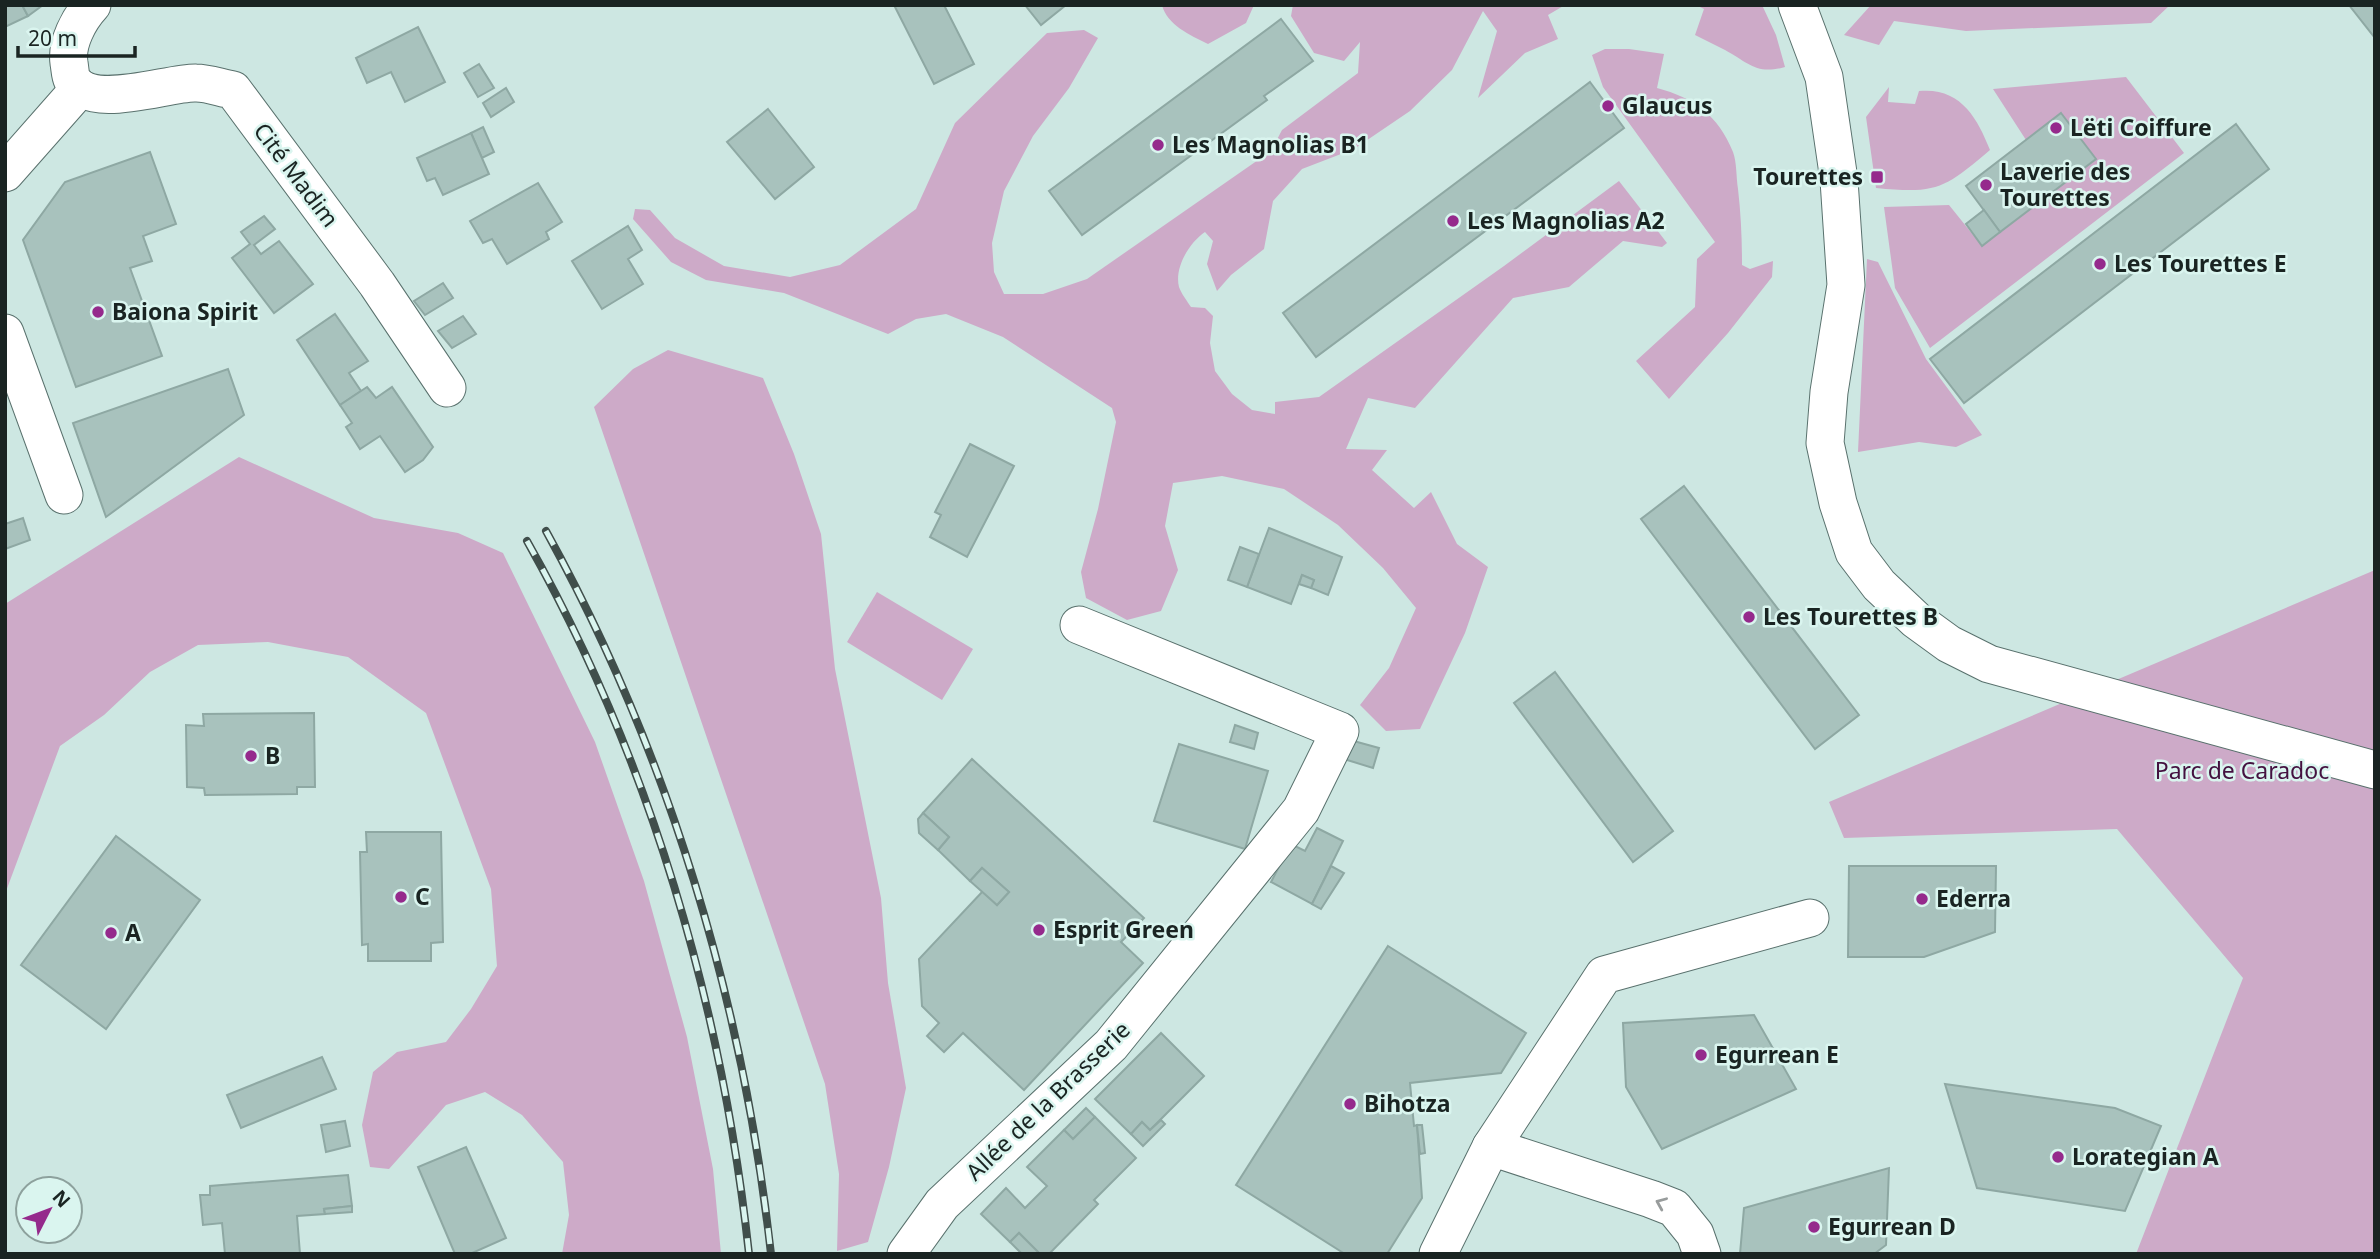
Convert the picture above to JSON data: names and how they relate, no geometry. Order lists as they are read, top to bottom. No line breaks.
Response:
{"streets":{"street":["Cité Madim","Allée de la Brasserie"]},"parks":["Parc de Caradoc"],"places":{"other":["Glaucus","Lëti Coiffure","Les Magnolias B1","Laverie des Tourettes","Les Magnolias A2","Les Tourettes E","Baiona Spirit","Les Tourettes B","B","C","Ederra","Esprit Green","A","Egurrean E","Bihotza","Lorategian A","Egurrean D"],"transit":["Tourettes"]},"scale_bar":"20 m","north":"top right"}
